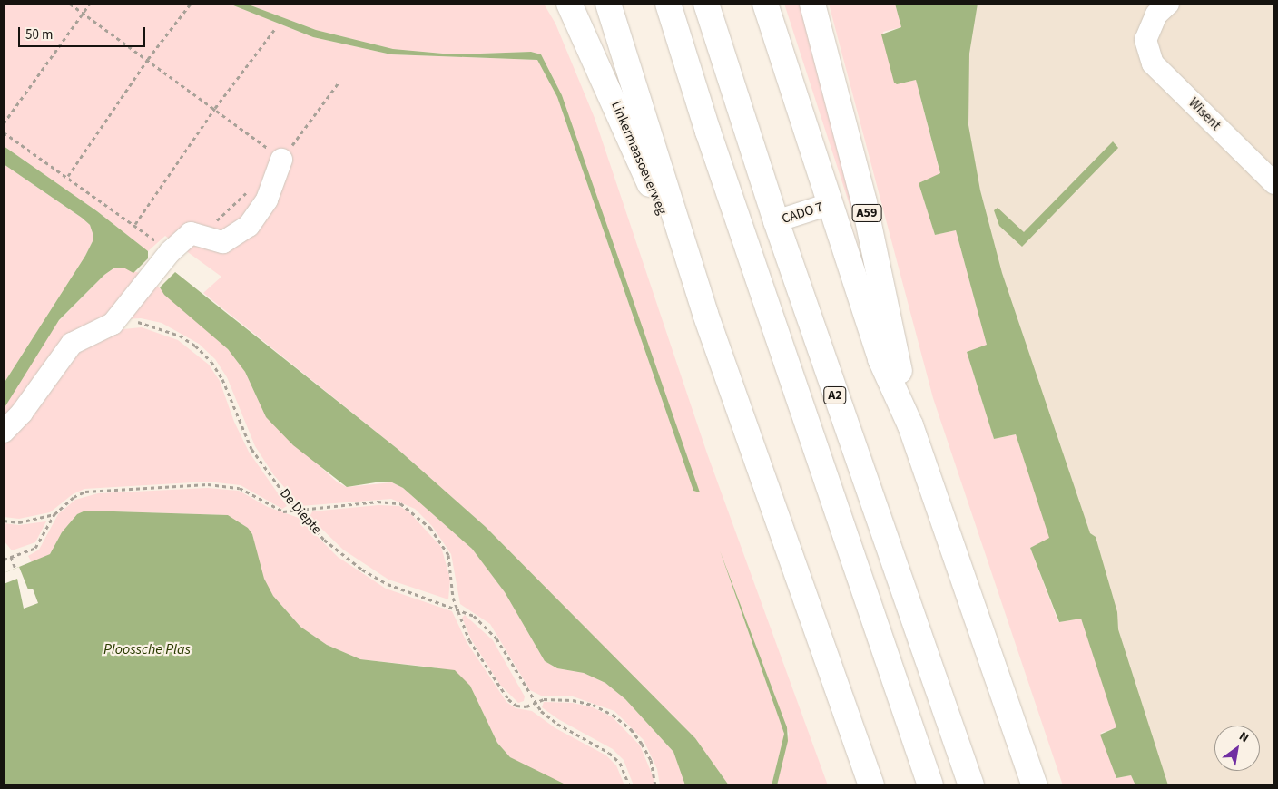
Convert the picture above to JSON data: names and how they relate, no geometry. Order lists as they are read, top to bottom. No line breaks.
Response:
{"streets":{"highway":["Linkermaasoeverweg","A59","A2"],"street":["Wisent","CADO 7"],"path":["De Diepte"]},"crossings":[["CADO 7","A2"]],"water":["Ploossche Plas"],"scale_bar":"50 m","north":"top right"}
